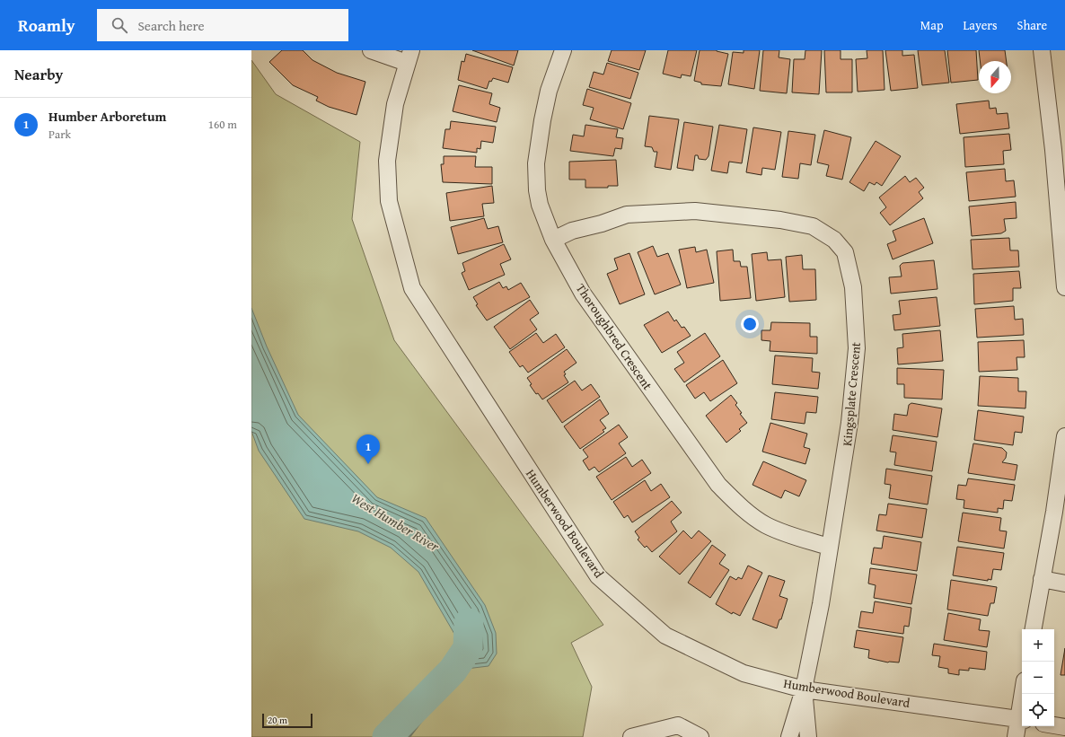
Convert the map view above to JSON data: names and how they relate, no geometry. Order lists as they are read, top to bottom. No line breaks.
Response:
{"streets":{"street":["Thoroughbred Crescent","Kingsplate Crescent","Humberwood Boulevard"]},"crossings":[["Thoroughbred Crescent","Kingsplate Crescent"],["Kingsplate Crescent","Humberwood Boulevard"]],"water":["West Humber River"],"scale_bar":"20 m","north":"bottom","page":{"header":"Roamly","search":"Search here","nav":["Map","Layers","Share"],"heading":"Nearby","list":[{"mark":"1","name":"Humber Arboretum","note":"Park","value":"160 m"}],"pins":"1","map_buttons":["+","−"],"scale":"20 m"}}
